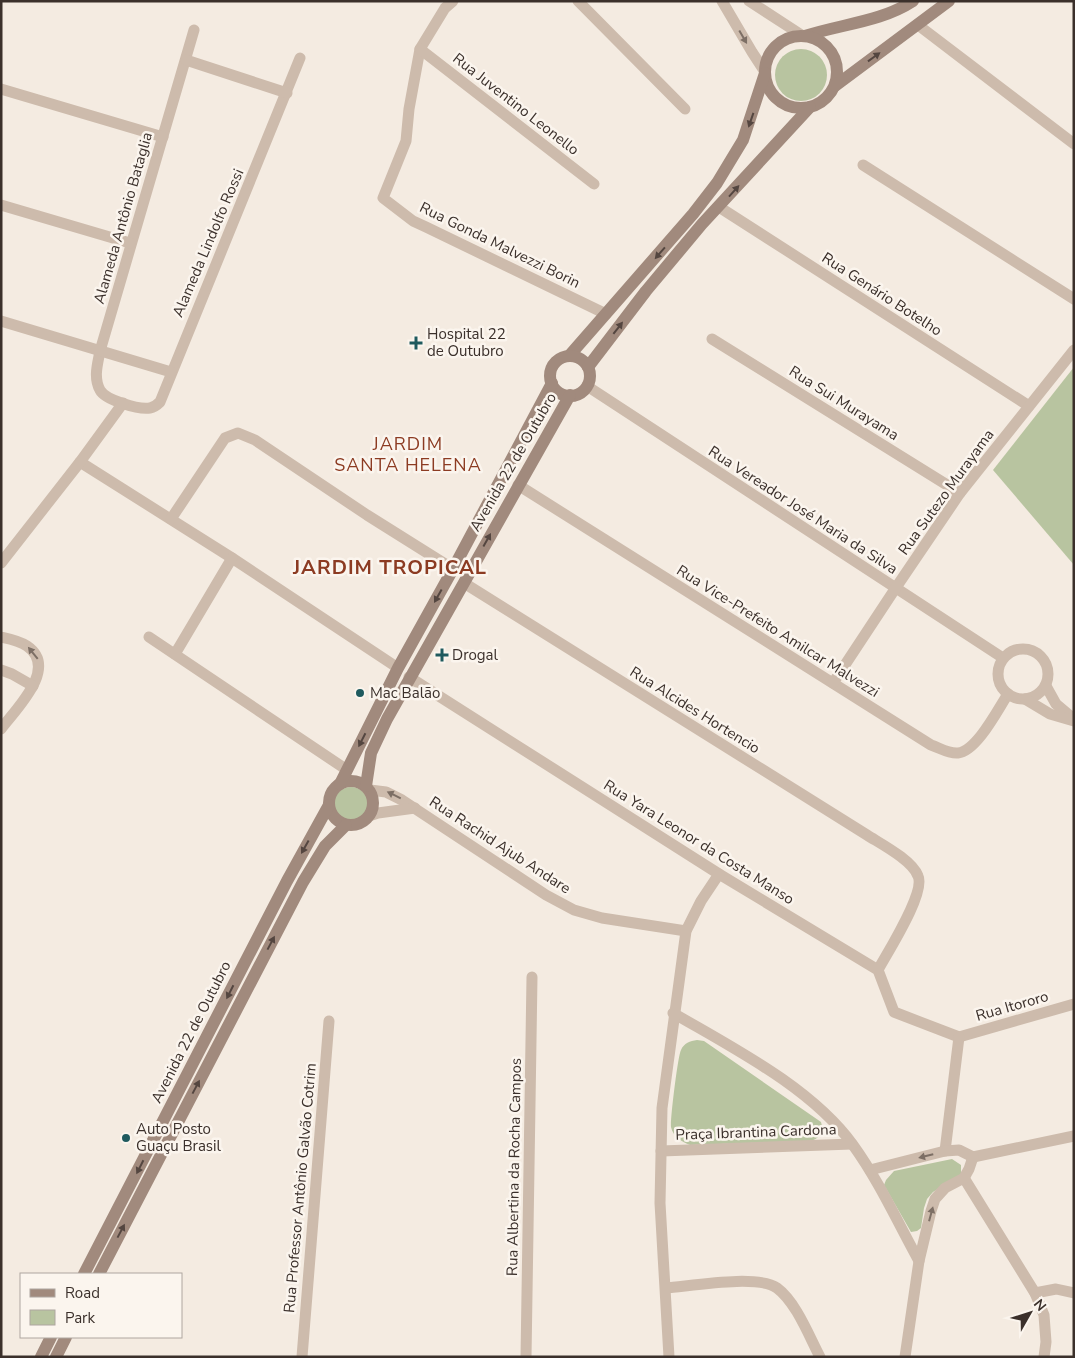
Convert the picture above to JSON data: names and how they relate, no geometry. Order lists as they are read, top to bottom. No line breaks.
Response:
{"streets":{"street":["Rua Juventino Leonello","Alameda Antônio Bataglia","Alameda Lindolfo Rossi","Rua Gonda Malvezzi Borin","Rua Genário Botelho","Rua Sui Murayama","Avenida 22 de Outubro","Rua Sutezo Murayama","Rua Vereador José Maria da Silva","Rua Vice-Prefeito Amilcar Malvezzi","Rua Alcides Hortencio","Rua Yara Leonor da Costa Manso","Rua Rachid Ajub Andare","Rua Itororo","Praça Ibrantina Cardona","Rua Albertina da Rocha Campos","Rua Professor Antônio Galvão Cotrim"]},"crossings":[["Rua Juventino Leonello","Rua Gonda Malvezzi Borin"],["Alameda Antônio Bataglia","Alameda Lindolfo Rossi"],["Rua Gonda Malvezzi Borin","Avenida 22 de Outubro"],["Rua Genário Botelho","Rua Sutezo Murayama"],["Rua Sui Murayama","Rua Sutezo Murayama"],["Avenida 22 de Outubro","Rua Vereador José Maria da Silva"],["Avenida 22 de Outubro","Rua Vice-Prefeito Amilcar Malvezzi"],["Avenida 22 de Outubro","Rua Alcides Hortencio"],["Avenida 22 de Outubro","Rua Yara Leonor da Costa Manso"],["Avenida 22 de Outubro","Rua Rachid Ajub Andare"],["Rua Sutezo Murayama","Rua Vereador José Maria da Silva"],["Rua Sutezo Murayama","Rua Vice-Prefeito Amilcar Malvezzi"],["Rua Vereador José Maria da Silva","Rua Vice-Prefeito Amilcar Malvezzi"],["Rua Alcides Hortencio","Rua Yara Leonor da Costa Manso"]],"districts":["JARDIM SANTA HELENA","JARDIM TROPICAL"],"places":{"health":["Hospital 22 de Outubro","Drogal"],"other":["Mac Balão","Auto Posto Guaçu Brasil"]},"legend":["Road","Park"],"north":"top right"}
